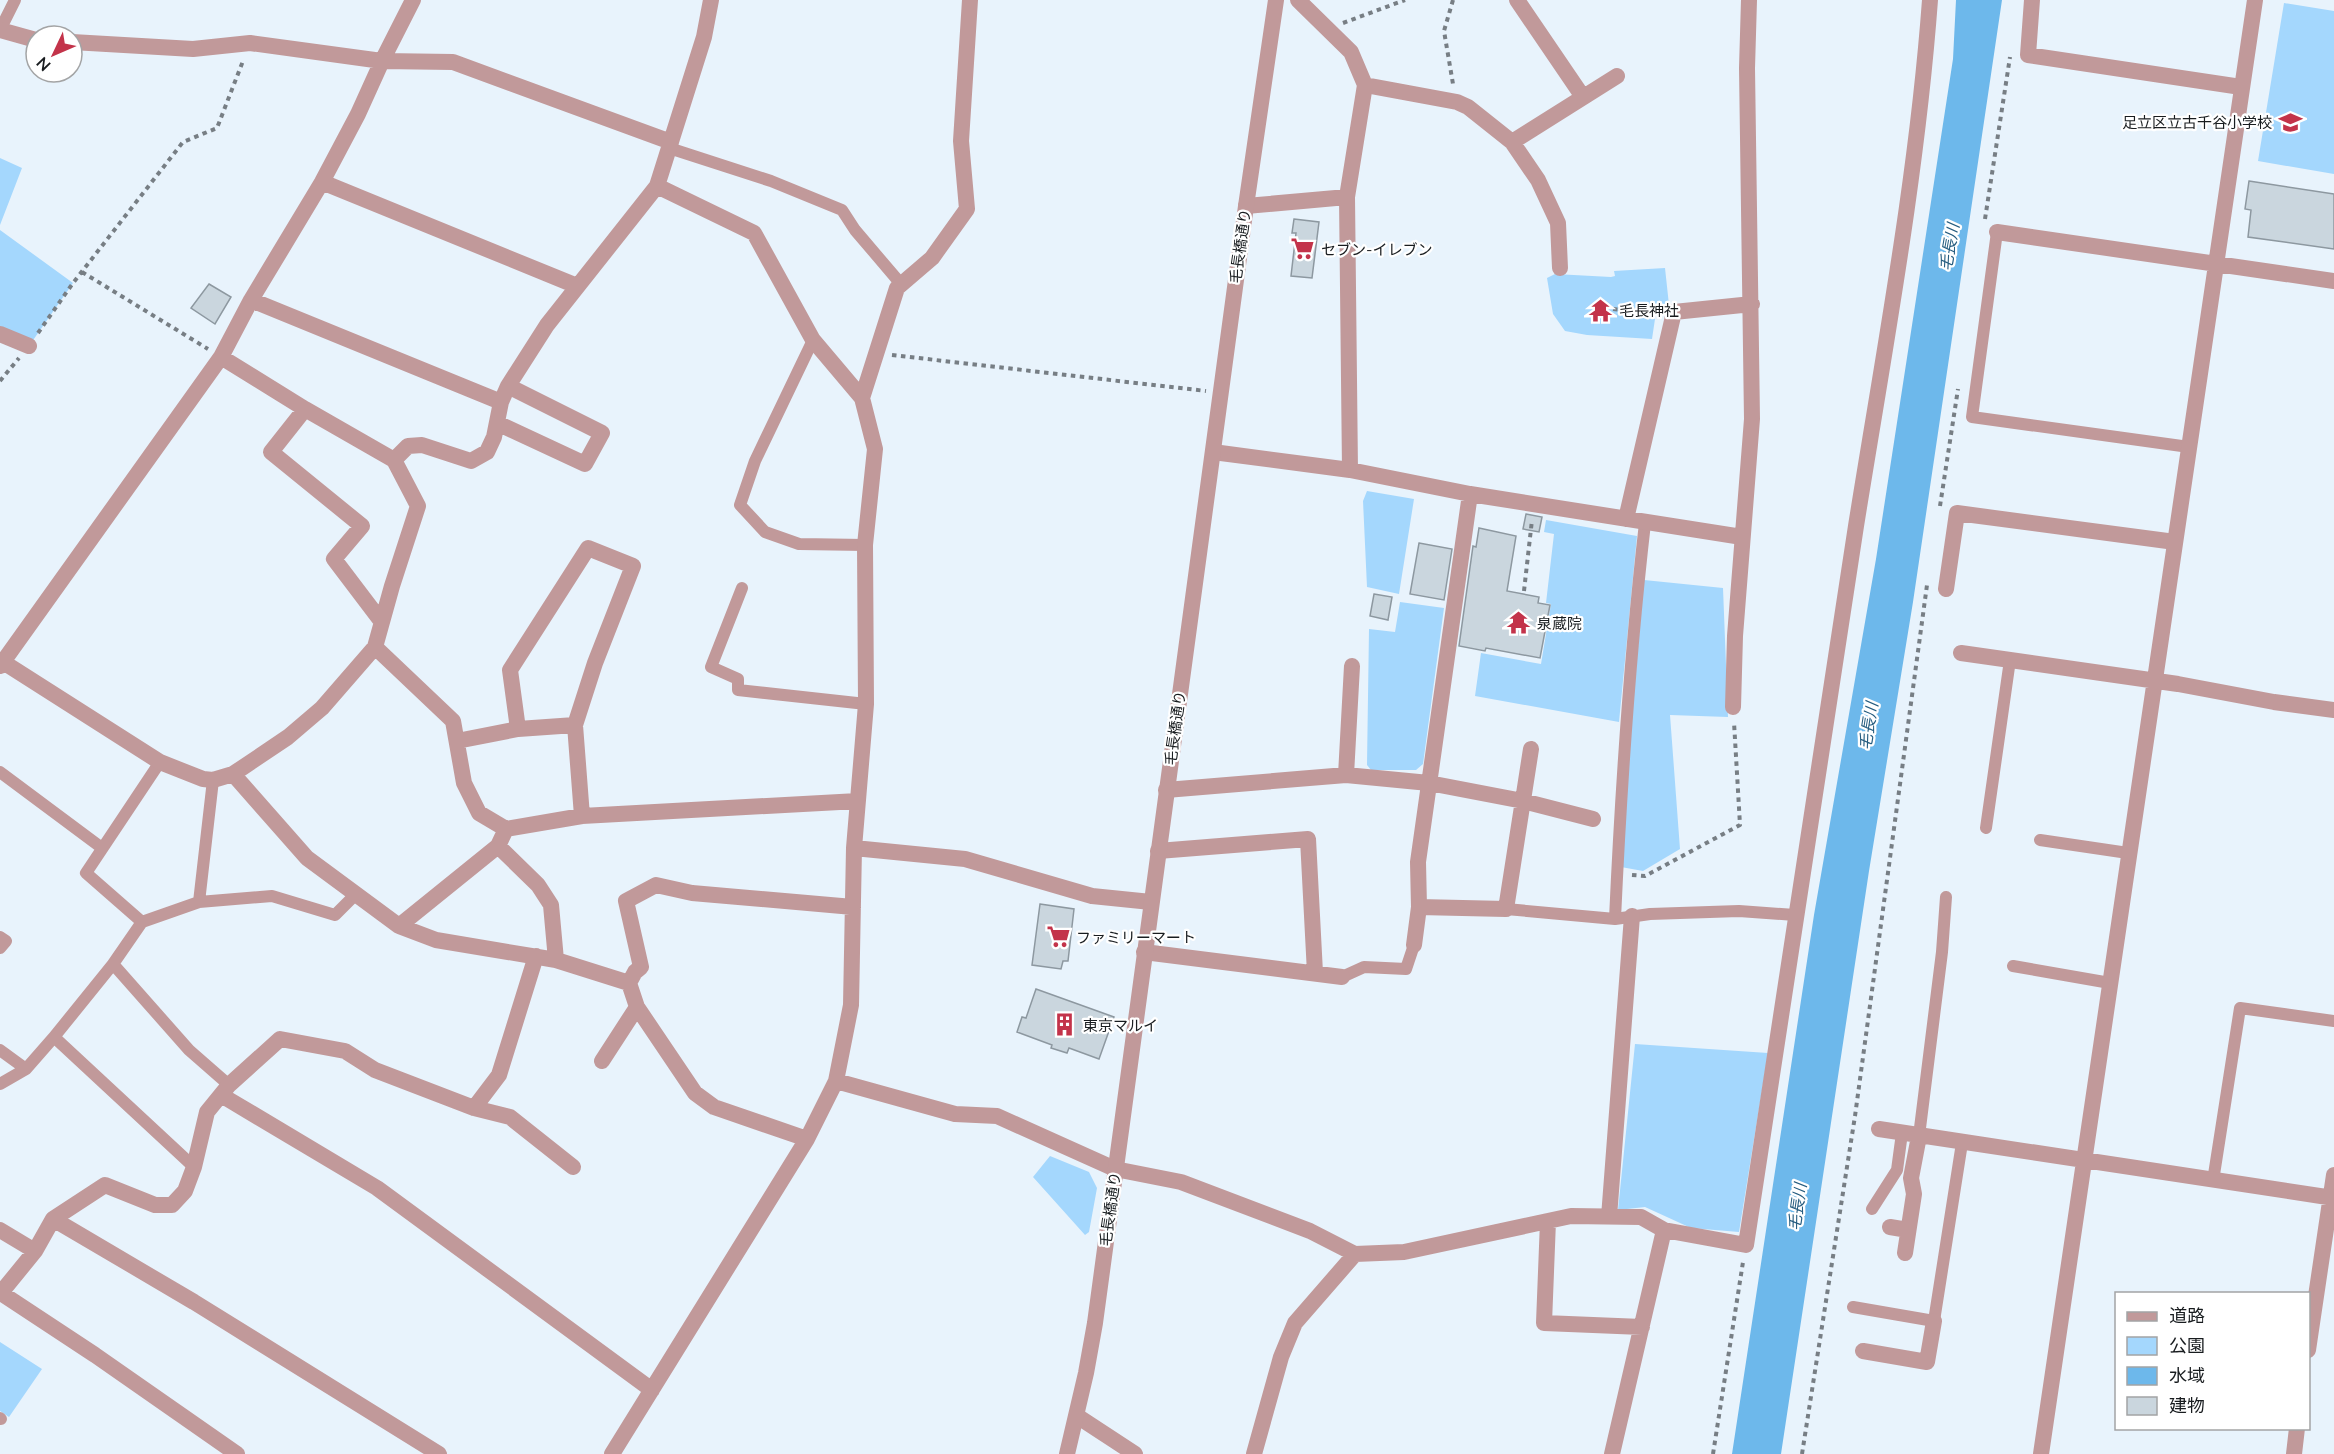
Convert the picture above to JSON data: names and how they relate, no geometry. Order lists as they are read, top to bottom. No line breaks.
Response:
{"streets":{"street":["毛長橋通り"]},"water":["毛長川"],"places":{"school or university":["足立区立古千谷小学校"],"supermarket":["セブン-イレブン","ファミリーマート"],"temple":["毛長神社","泉蔵院"],"building":["東京マルイ"]},"legend":["道路","公園","水域","建物"],"north":"bottom left"}
